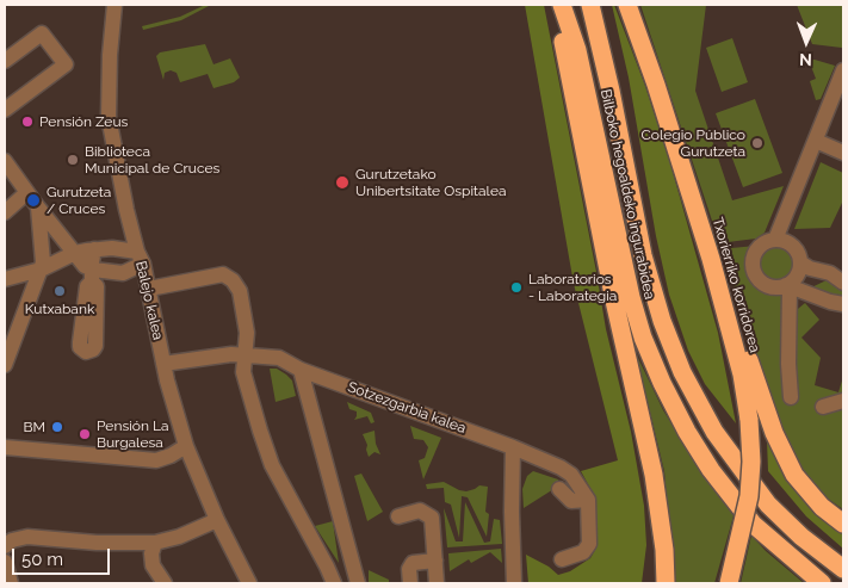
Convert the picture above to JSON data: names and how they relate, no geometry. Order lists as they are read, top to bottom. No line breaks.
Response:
{"streets":{"highway":["Bilboko hegoaldeko ingurabidea","Txorierriko korridorea"],"street":["Balejo kalea","Sotzezgarbia kalea"]},"crossings":[["Balejo kalea","Sotzezgarbia kalea"]],"places":["Pensión Zeus","Colegio Público Gurutzeta","Biblioteca Municipal de Cruces","Gurutzetako Unibertsitate Ospitalea","Gurutzeta / Cruces","Laboratorios - Laborategia","Kutxabank","BM","Pensión La Burgalesa"],"scale_bar":"50 m","north":"bottom"}
